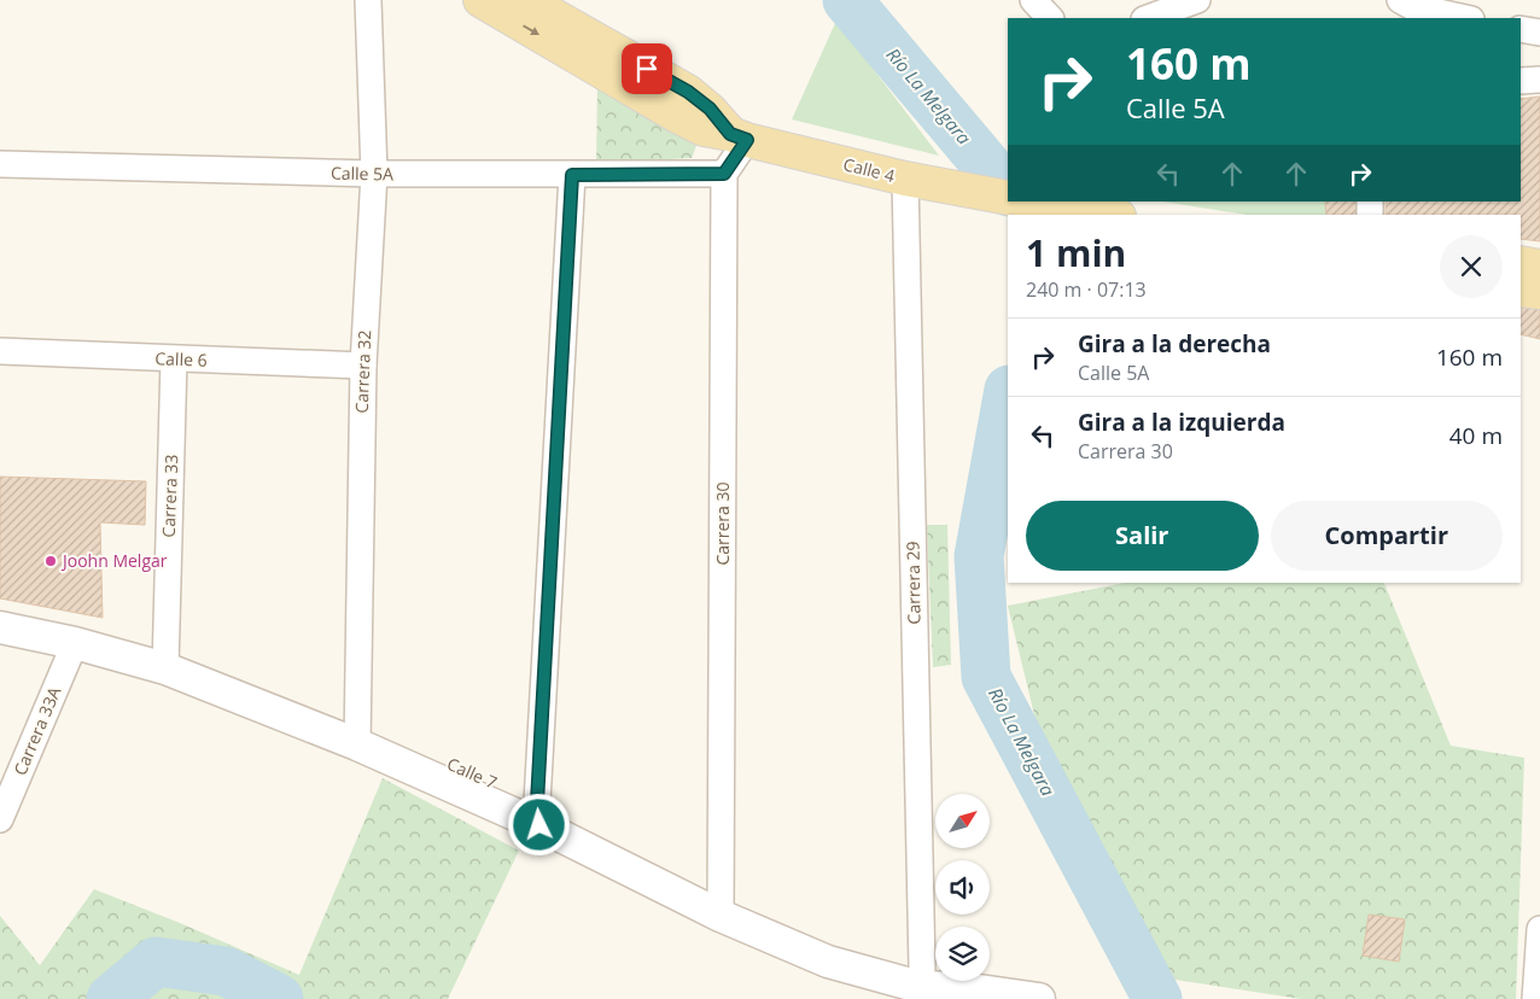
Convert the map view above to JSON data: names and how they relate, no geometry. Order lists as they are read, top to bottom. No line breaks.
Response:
{"streets":{"main road":["Calle 4"],"street":["Calle 5A","Calle 6","Carrera 32","Carrera 33","Carrera 30","Carrera 29","Carrera 33A","Calle 7"]},"crossings":[["Calle 4","Carrera 29"],["Calle 5A","Carrera 32"],["Calle 5A","Carrera 30"],["Calle 6","Carrera 32"],["Calle 6","Carrera 33"],["Carrera 32","Calle 7"],["Carrera 33","Calle 7"],["Carrera 30","Calle 7"],["Carrera 29","Calle 7"],["Carrera 33A","Calle 7"]],"water":["Río La Melgara"],"places":["Joohn Melgar"],"north":"top right","page":{"turn":["160 m","Calle 5A"],"heading":["1 min","240 m · 07:13"],"list":[{"name":"Gira a la derecha","note":"Calle 5A","value":"160 m"},{"name":"Gira a la izquierda","note":"Carrera 30","value":"40 m"}],"buttons":["Salir","Compartir"]}}
